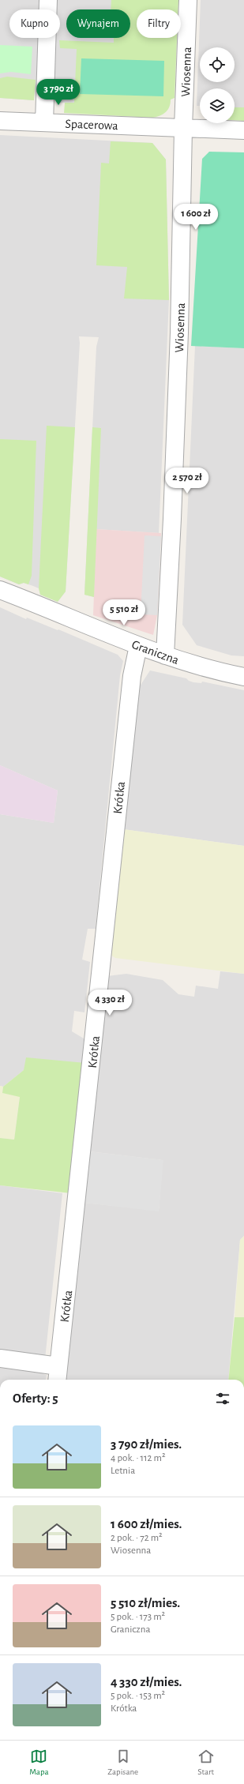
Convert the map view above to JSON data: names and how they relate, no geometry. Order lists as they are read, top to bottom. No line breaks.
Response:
{"streets":{"street":["Wiosenna","Spacerowa","Graniczna","Krótka"]},"crossings":[["Wiosenna","Spacerowa"],["Wiosenna","Graniczna"],["Graniczna","Krótka"]],"page":{"chip":["Kupno","Wynajem","Filtry"],"price":["3 790 zł","1 600 zł","2 570 zł","5 510 zł","4 330 zł"],"heading":"Oferty: 5","list":[{"name":"3 790 zł/mies.","note":"4 pok. · 112 m² · Letnia"},{"name":"1 600 zł/mies.","note":"2 pok. · 72 m² · Wiosenna"},{"name":"5 510 zł/mies.","note":"5 pok. · 173 m² · Graniczna"},{"name":"4 330 zł/mies.","note":"5 pok. · 153 m² · Krótka"}],"tabs":["Mapa","Zapisane","Start"]}}
